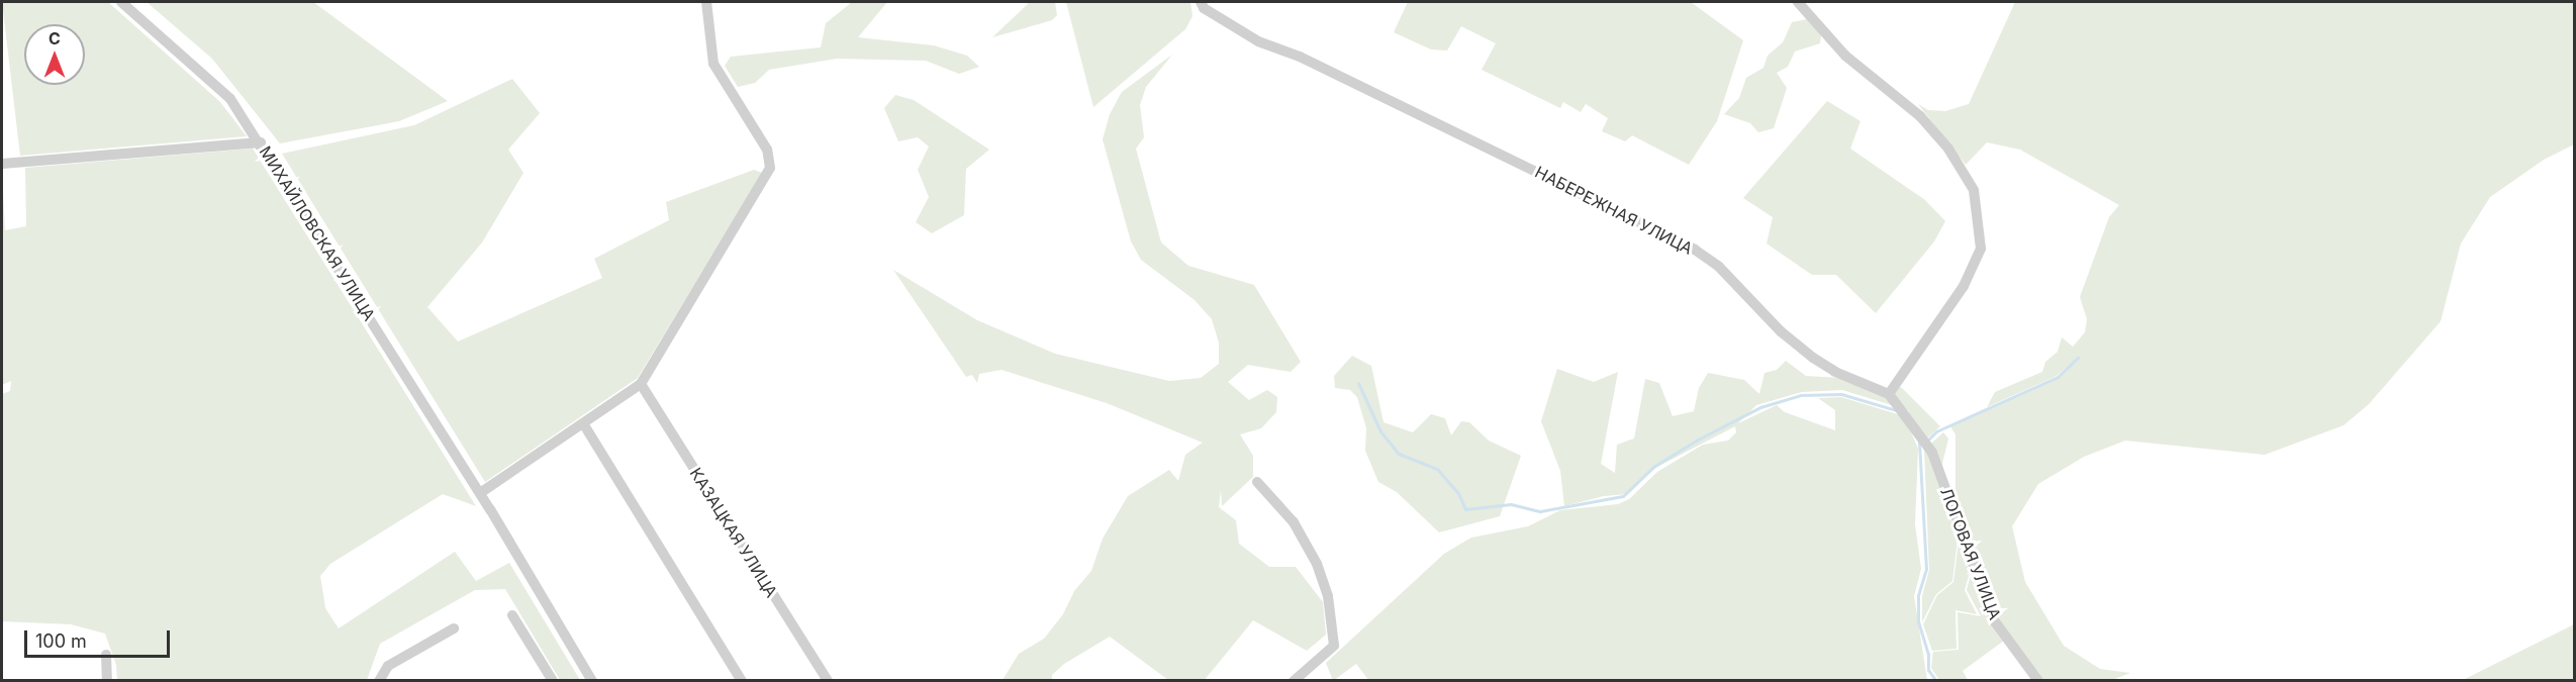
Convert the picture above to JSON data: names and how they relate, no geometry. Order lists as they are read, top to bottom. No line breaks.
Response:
{"streets":{"street":["НАБЕРЕЖНАЯ УЛИЦА","МИХАЙЛОВСКАЯ УЛИЦА","КАЗАЦКАЯ УЛИЦА","ЛОГОВАЯ УЛИЦА"]},"crossings":[["НАБЕРЕЖНАЯ УЛИЦА","ЛОГОВАЯ УЛИЦА"]],"scale_bar":"100 m","north":"top"}
